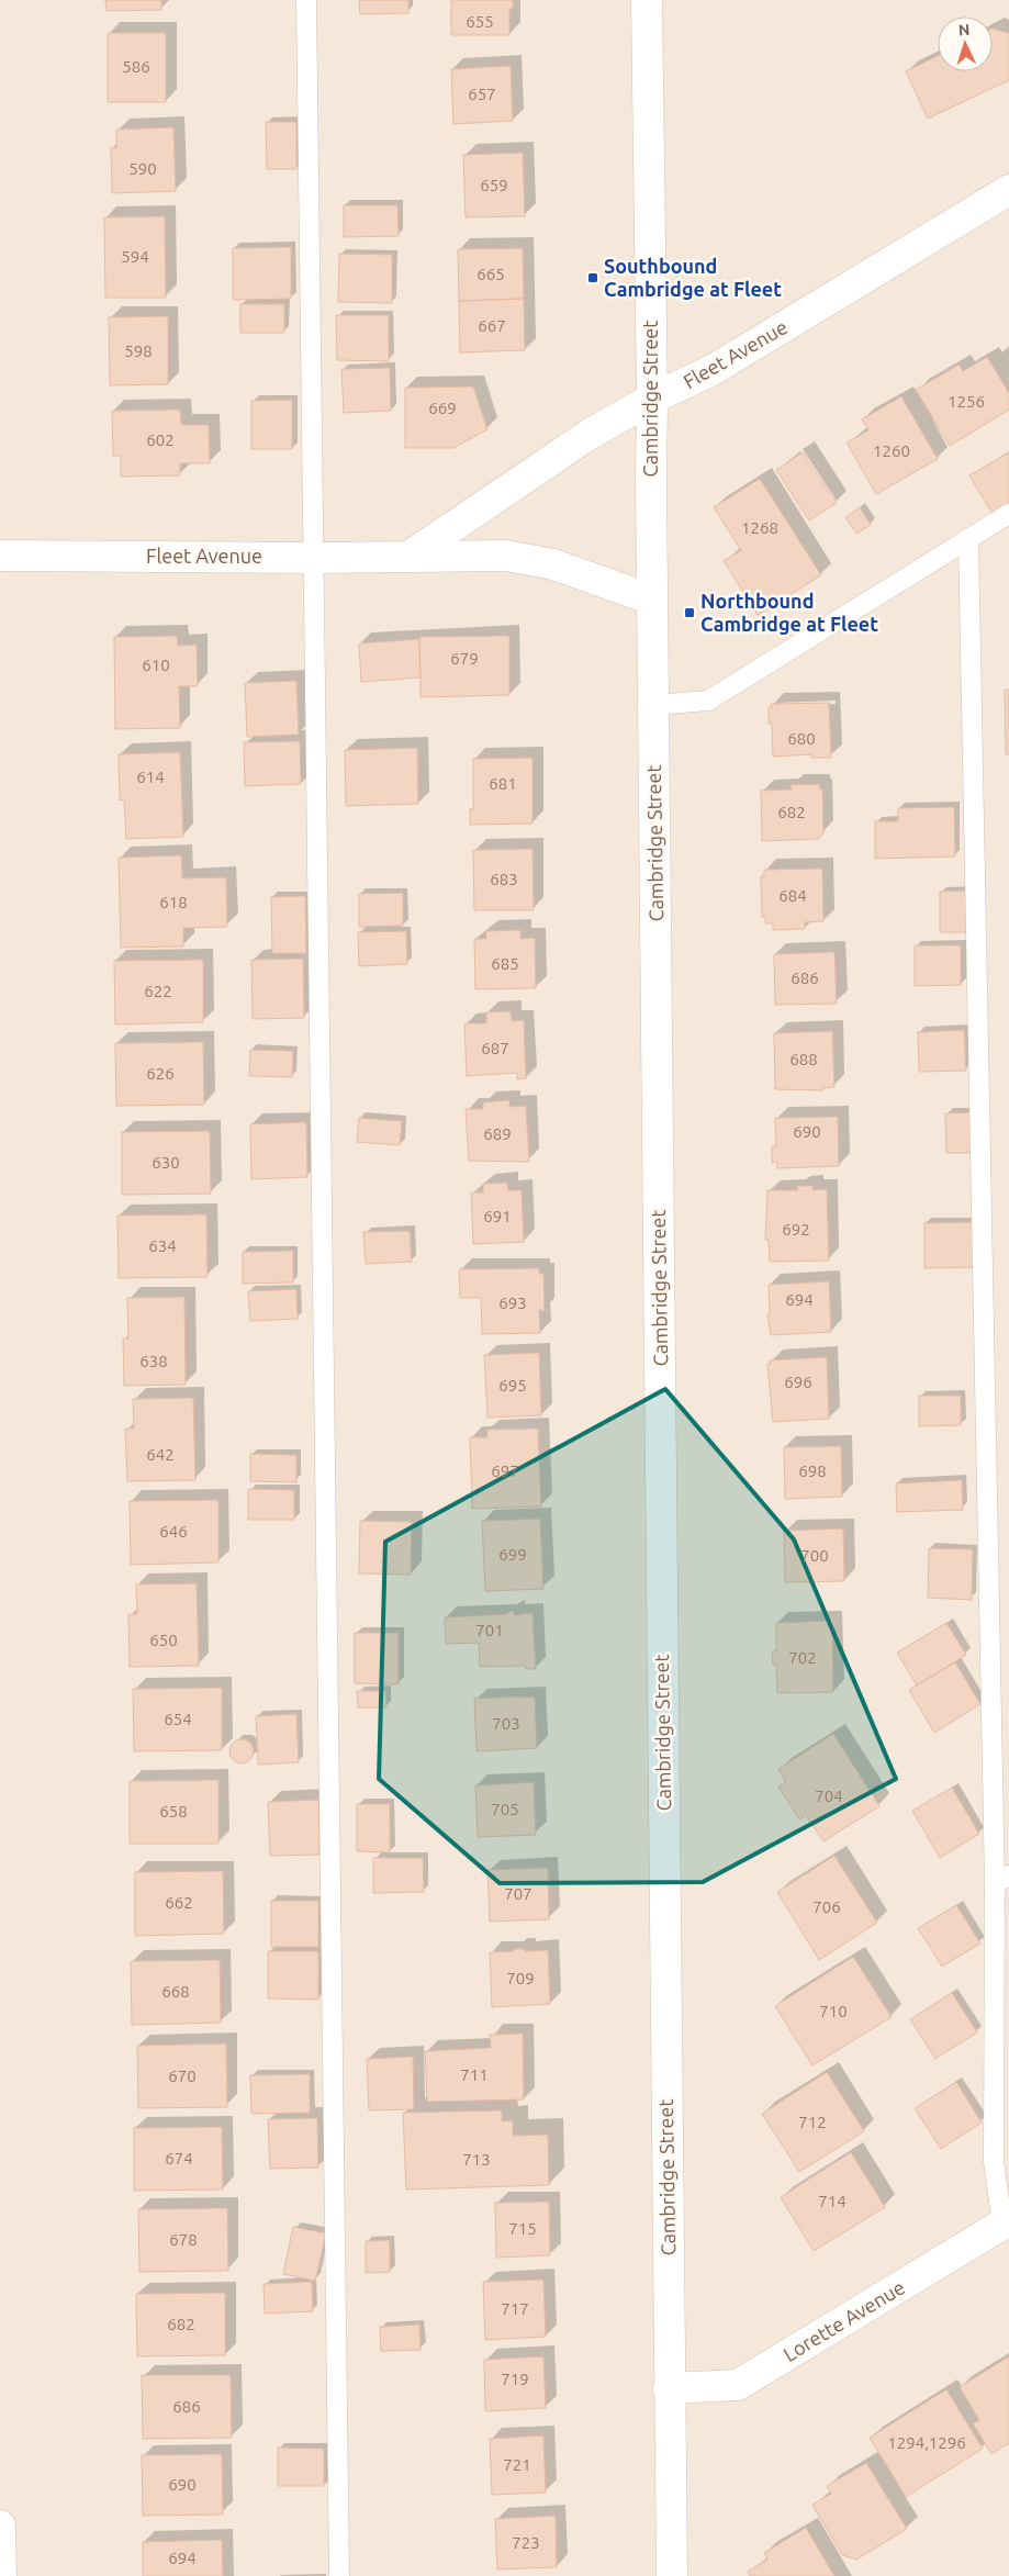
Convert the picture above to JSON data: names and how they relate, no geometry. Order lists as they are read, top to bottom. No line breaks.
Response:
{"streets":{"street":["Fleet Avenue","Cambridge Street","Lorette Avenue"]},"crossings":[["Fleet Avenue","Cambridge Street"],["Cambridge Street","Lorette Avenue"]],"places":{"transit":["Southbound Cambridge at Fleet","Northbound Cambridge at Fleet"]},"house_numbers":["655","586","657","590","659","594","665","667","598","1256","669","602","1260","1268","679","610","680","614","681","682","683","684","618","685","686","622","687","688","626","690","689","630","691","692","634","694","693","638","696","695","642","697","698","646","699","700","701","650","702","654","703","704","705","658","707","662","706","709","668","710","711","670","712","674","713","714","715","678","717","682","719","686","1294,1296","721","690","723","694"],"north":"top"}
